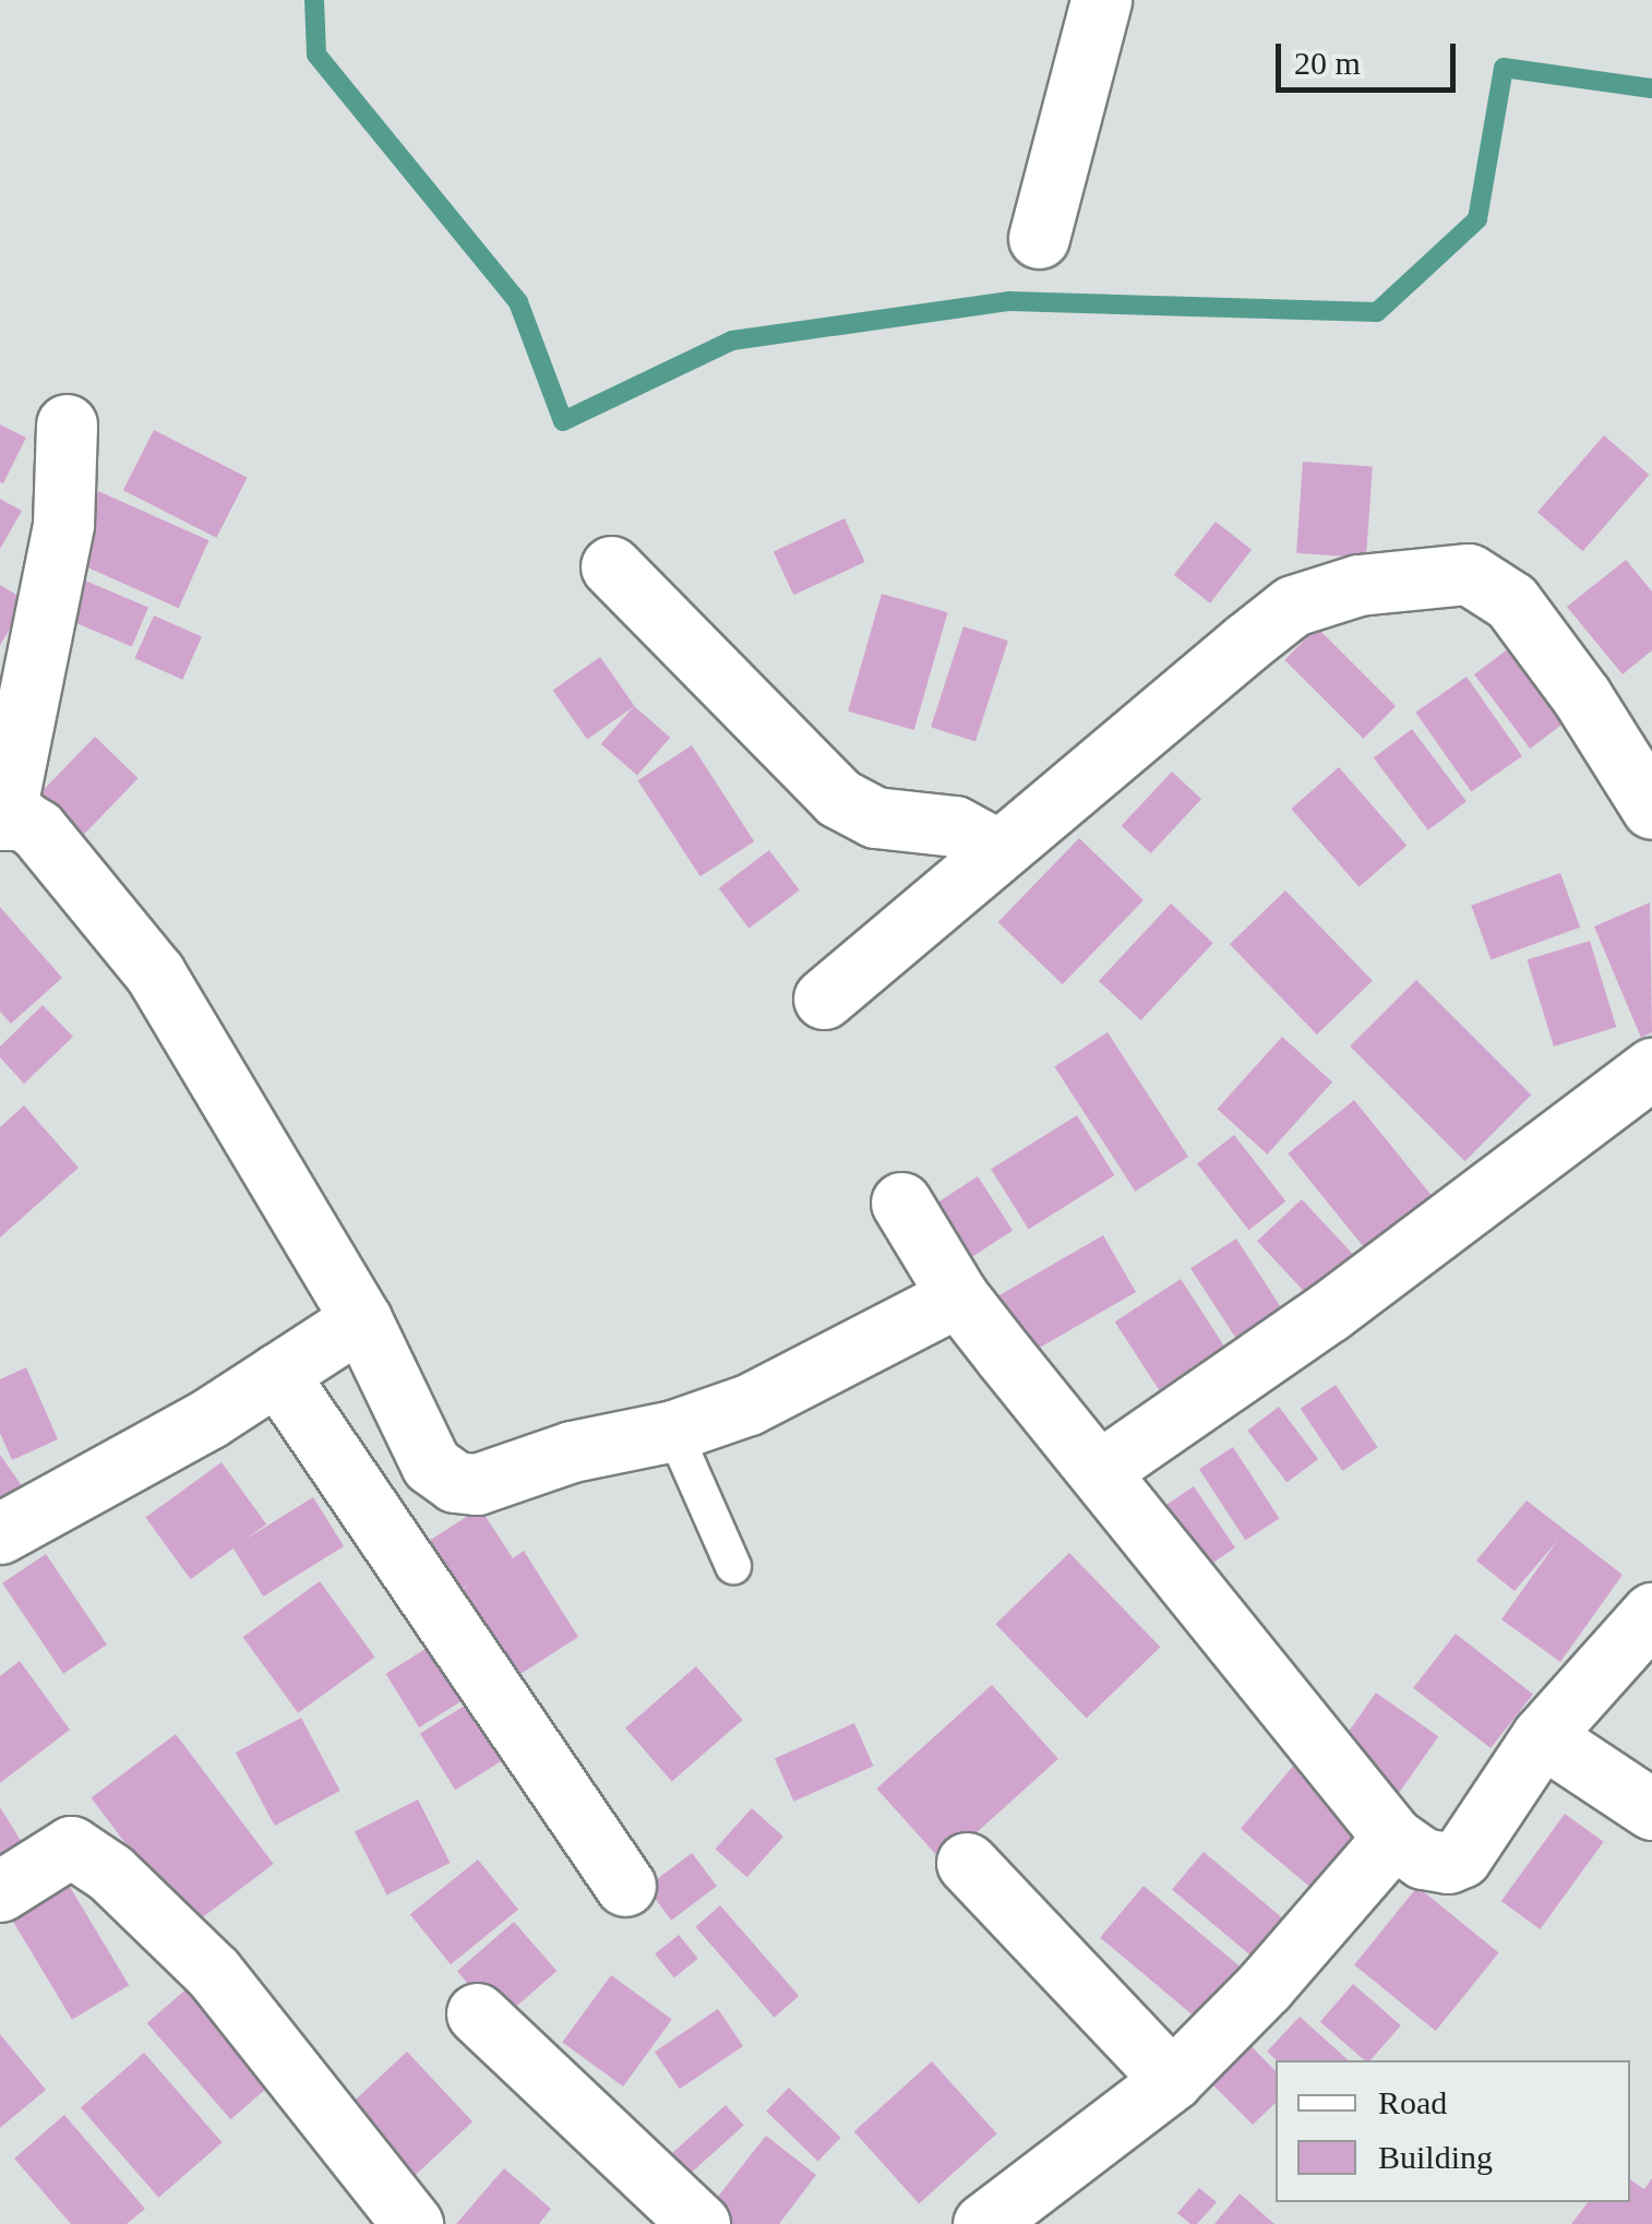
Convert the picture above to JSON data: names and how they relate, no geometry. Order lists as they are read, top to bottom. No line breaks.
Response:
{"legend":["Road","Building"],"scale_bar":"20 m"}
